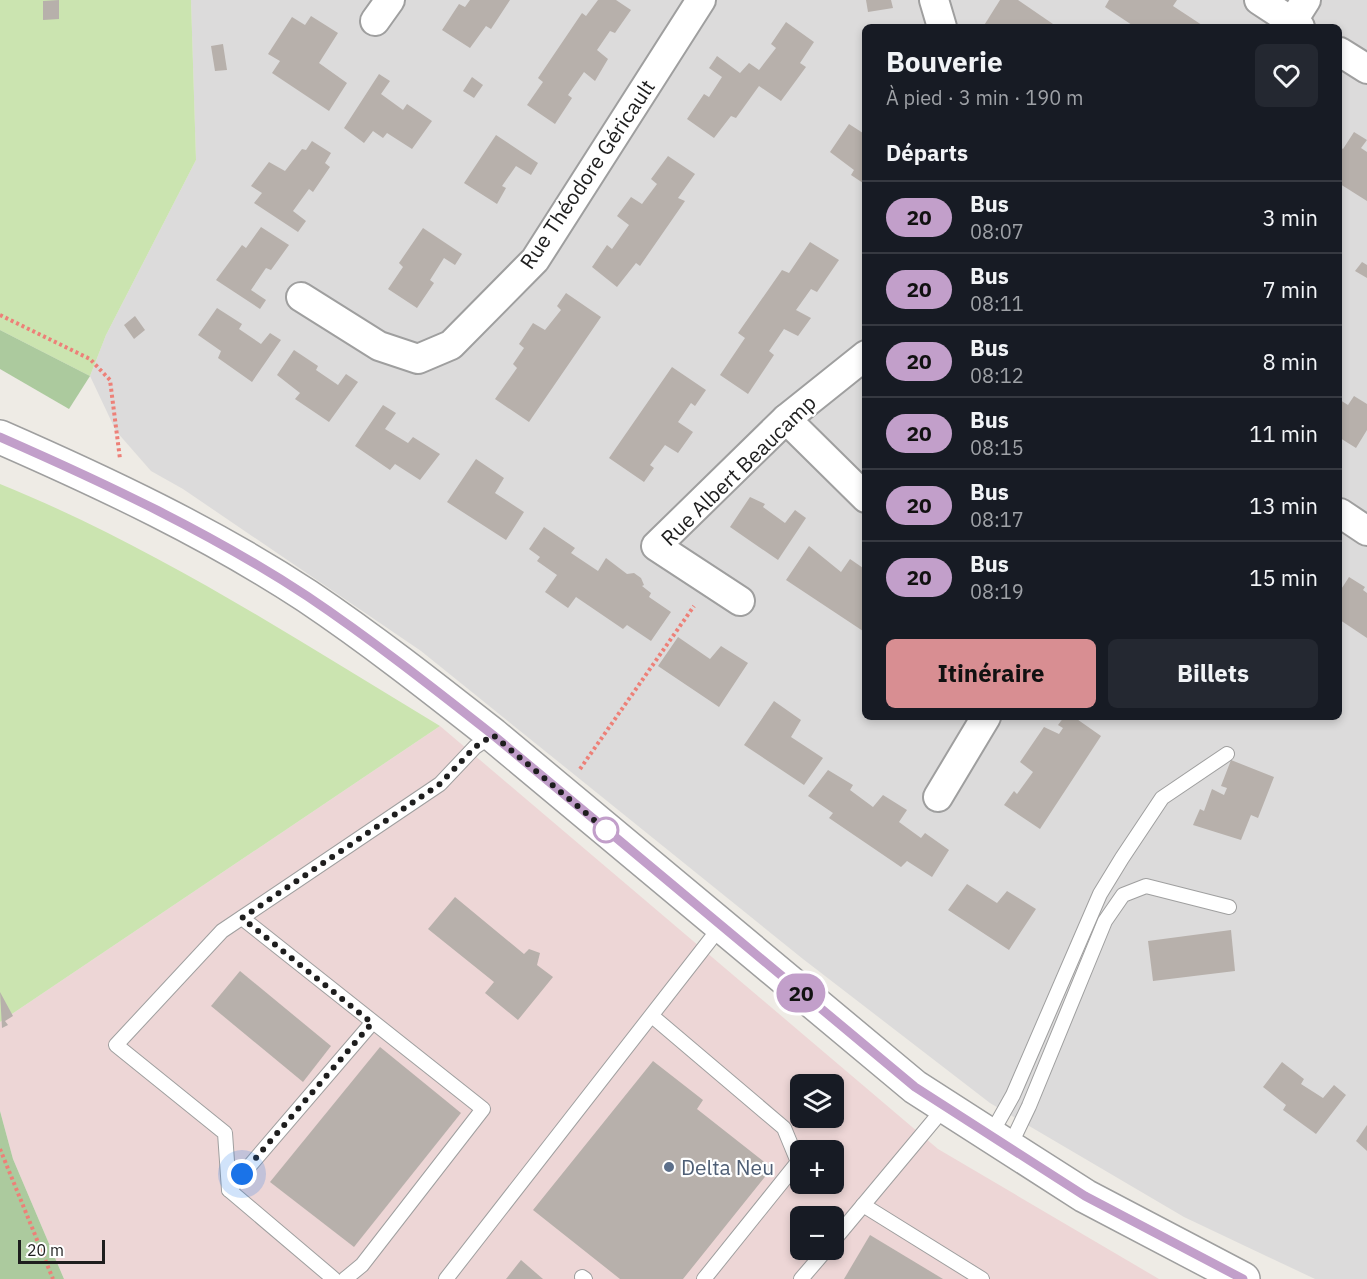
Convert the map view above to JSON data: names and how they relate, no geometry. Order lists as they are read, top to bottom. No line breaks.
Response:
{"streets":{"street":["Rue Théodore Géricault","Rue Albert Beaucamp"]},"places":["Delta Neu"],"lines":["bus line 20"],"scale_bar":"20 m","page":{"on_map":"20","heading":[["Bouverie","À pied · 3 min · 190 m"],"Départs"],"list":[{"mark":"20","name":"Bus","note":"08:07","value":"3 min"},{"mark":"20","name":"Bus","note":"08:11","value":"7 min"},{"mark":"20","name":"Bus","note":"08:12","value":"8 min"},{"mark":"20","name":"Bus","note":"08:15","value":"11 min"},{"mark":"20","name":"Bus","note":"08:17","value":"13 min"},{"mark":"20","name":"Bus","note":"08:19","value":"15 min"}],"buttons":["Itinéraire","Billets"],"map_buttons":["+","−"],"scale":"20 m"}}
